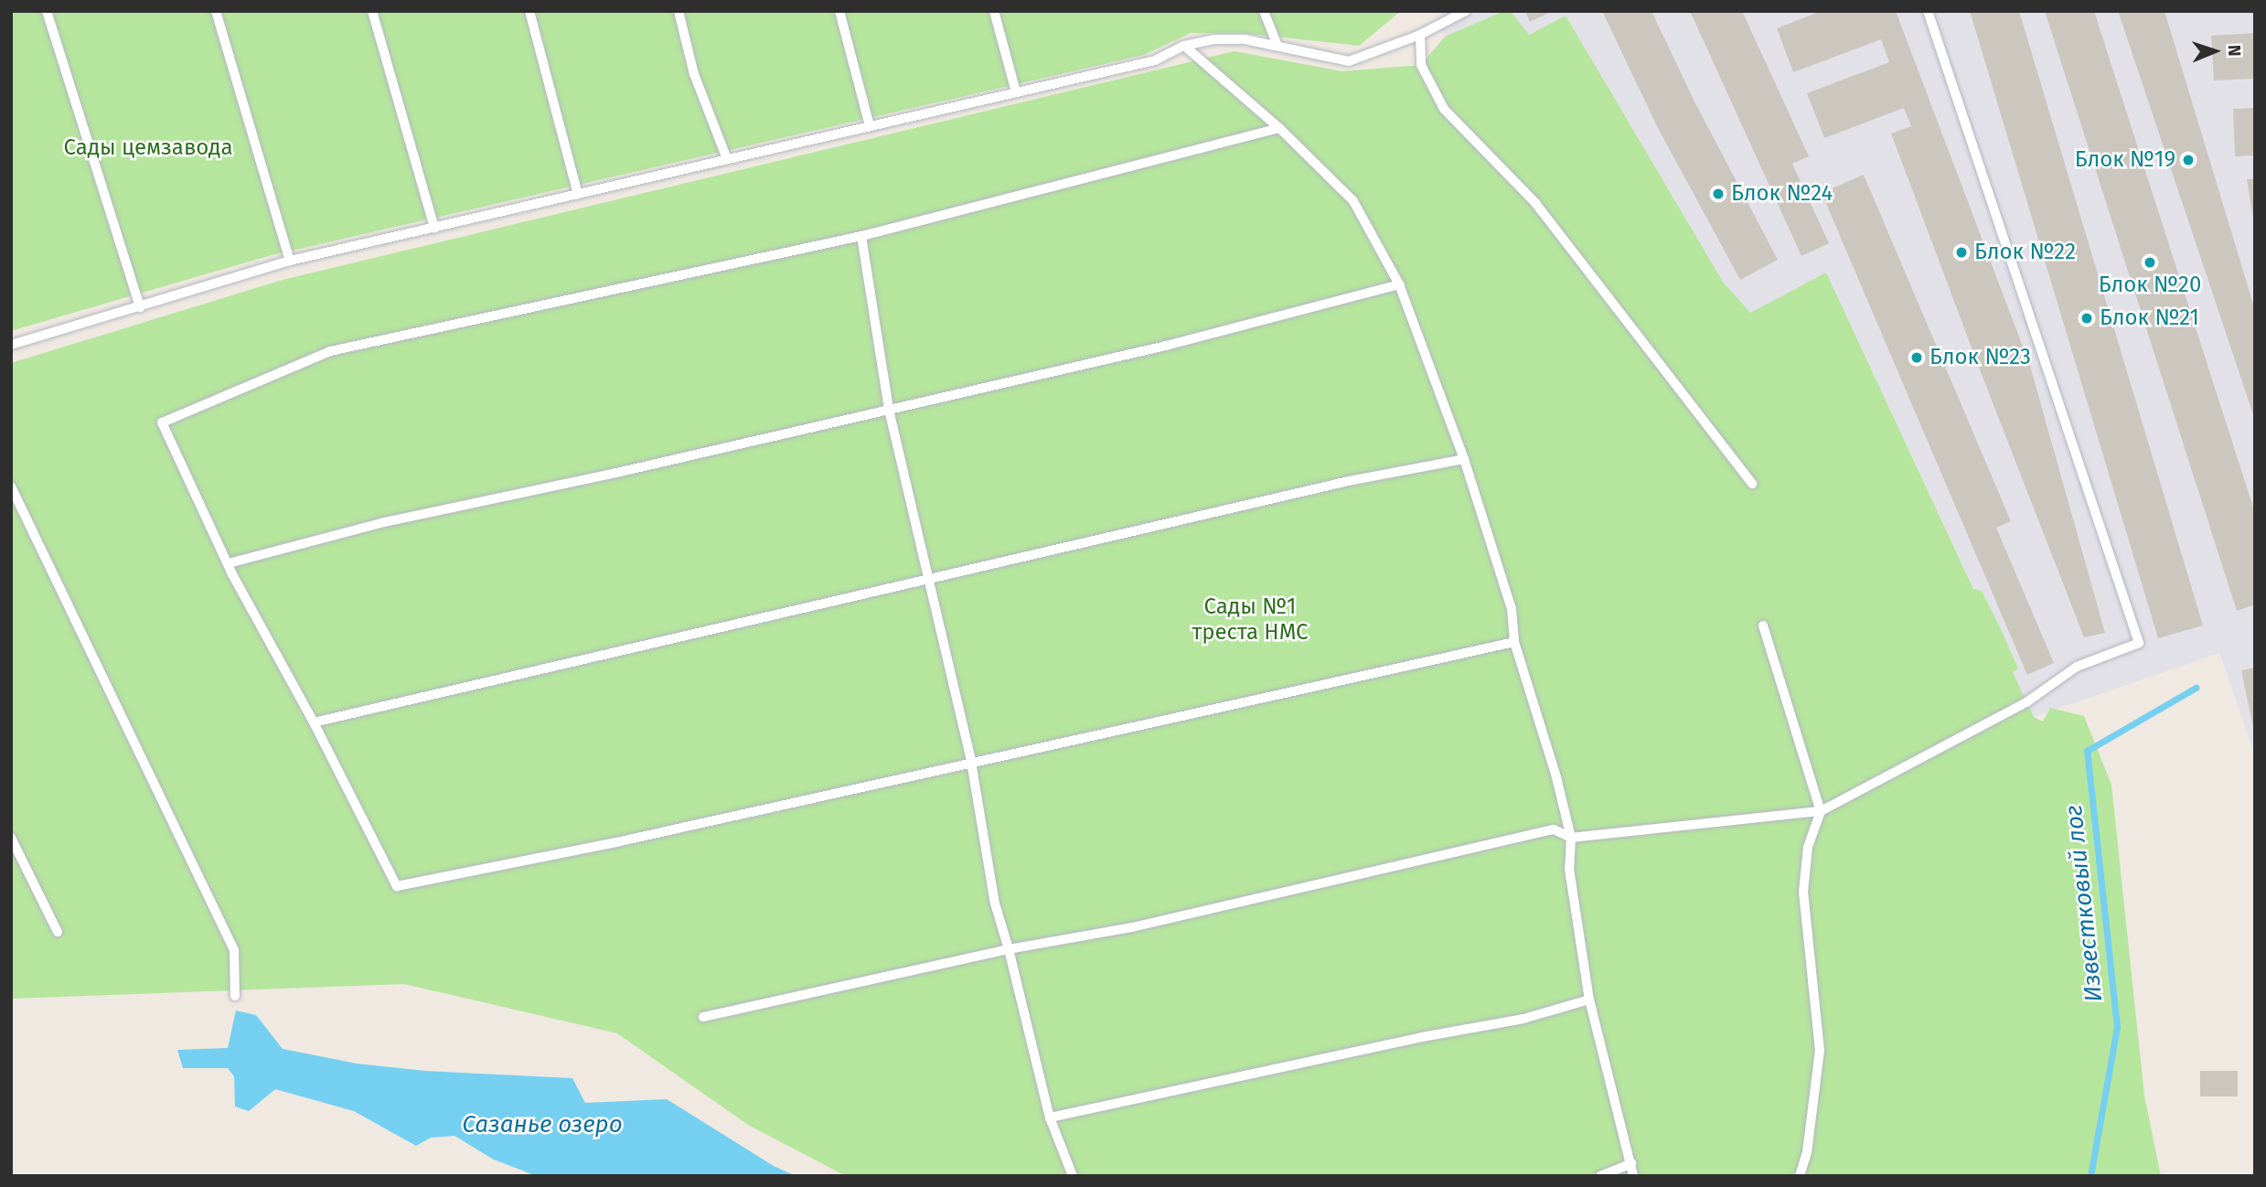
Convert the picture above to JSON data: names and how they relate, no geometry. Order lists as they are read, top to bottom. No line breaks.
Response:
{"water":["Известковый лог","Сазанье озеро"],"parks":["Сады цемзавода","Сады №1 треста НМС"],"places":["Блок №19","Блок №24","Блок №22","Блок №20","Блок №21","Блок №23"],"north":"right"}
